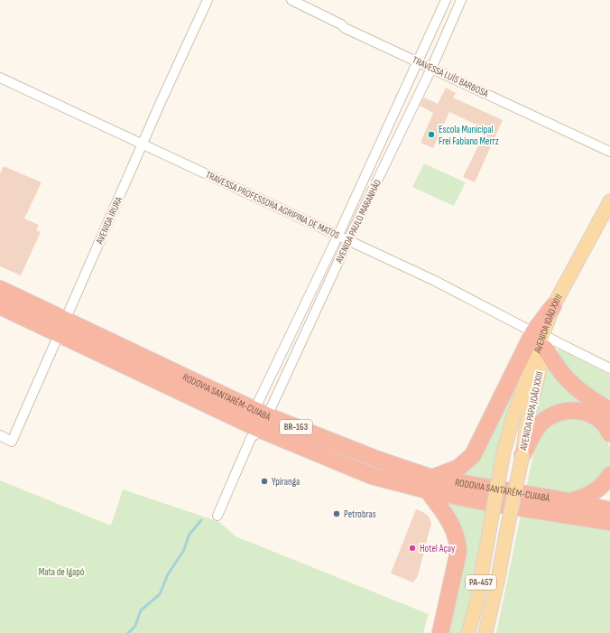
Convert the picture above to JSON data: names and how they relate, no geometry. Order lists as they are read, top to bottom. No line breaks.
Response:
{"streets":{"highway":["RODOVIA SANTARÉM-CUIABÁ","BR-163"],"main road":["AVENIDA JOÃO XXIII","AVENIDA PAPA JOÃO XXIII","PA-457"],"street":["TRAVESSA LUÍS BARBOSA","TRAVESSA PROFESSORA AGRIPINA DE MATOS","AVENIDA IRURA","AVENIDA PAULO MARANHÃO"]},"crossings":[["TRAVESSA LUÍS BARBOSA","AVENIDA PAULO MARANHÃO"],["TRAVESSA PROFESSORA AGRIPINA DE MATOS","AVENIDA IRURA"],["TRAVESSA PROFESSORA AGRIPINA DE MATOS","AVENIDA PAULO MARANHÃO"],["TRAVESSA PROFESSORA AGRIPINA DE MATOS","AVENIDA JOÃO XXIII"],["TRAVESSA PROFESSORA AGRIPINA DE MATOS","AVENIDA PAPA JOÃO XXIII"],["AVENIDA IRURA","RODOVIA SANTARÉM-CUIABÁ"],["AVENIDA PAULO MARANHÃO","RODOVIA SANTARÉM-CUIABÁ"],["AVENIDA JOÃO XXIII","AVENIDA PAPA JOÃO XXIII"],["RODOVIA SANTARÉM-CUIABÁ","BR-163"],["AVENIDA PAPA JOÃO XXIII","PA-457"]],"parks":["Mata de Igapó"],"places":["Escola Municipal Frei Fabiano Merrz","Ypiranga","Petrobras","Hotel Açay"]}
